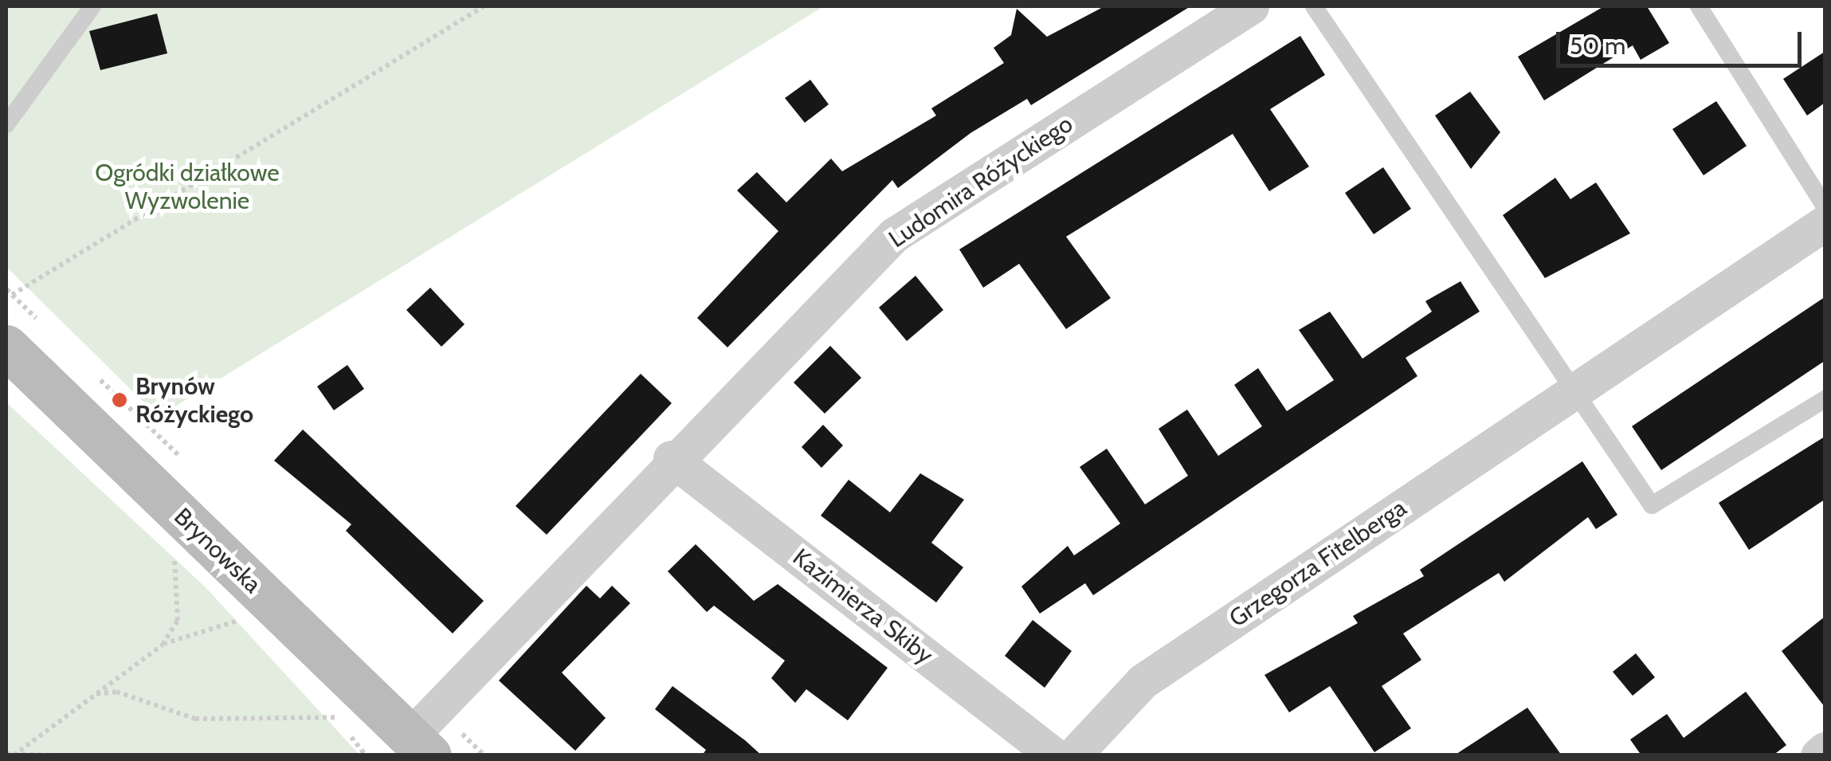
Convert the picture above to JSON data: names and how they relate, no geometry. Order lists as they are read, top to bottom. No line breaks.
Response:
{"streets":{"main road":["Brynowska"],"street":["Ludomira Różyckiego","Grzegorza Fitelberga","Kazimierza Skiby"]},"crossings":[["Ludomira Różyckiego","Brynowska"],["Ludomira Różyckiego","Kazimierza Skiby"]],"parks":["Ogródki działkowe Wyzwolenie"],"places":["Brynów Różyckiego"],"scale_bar":"50 m"}
